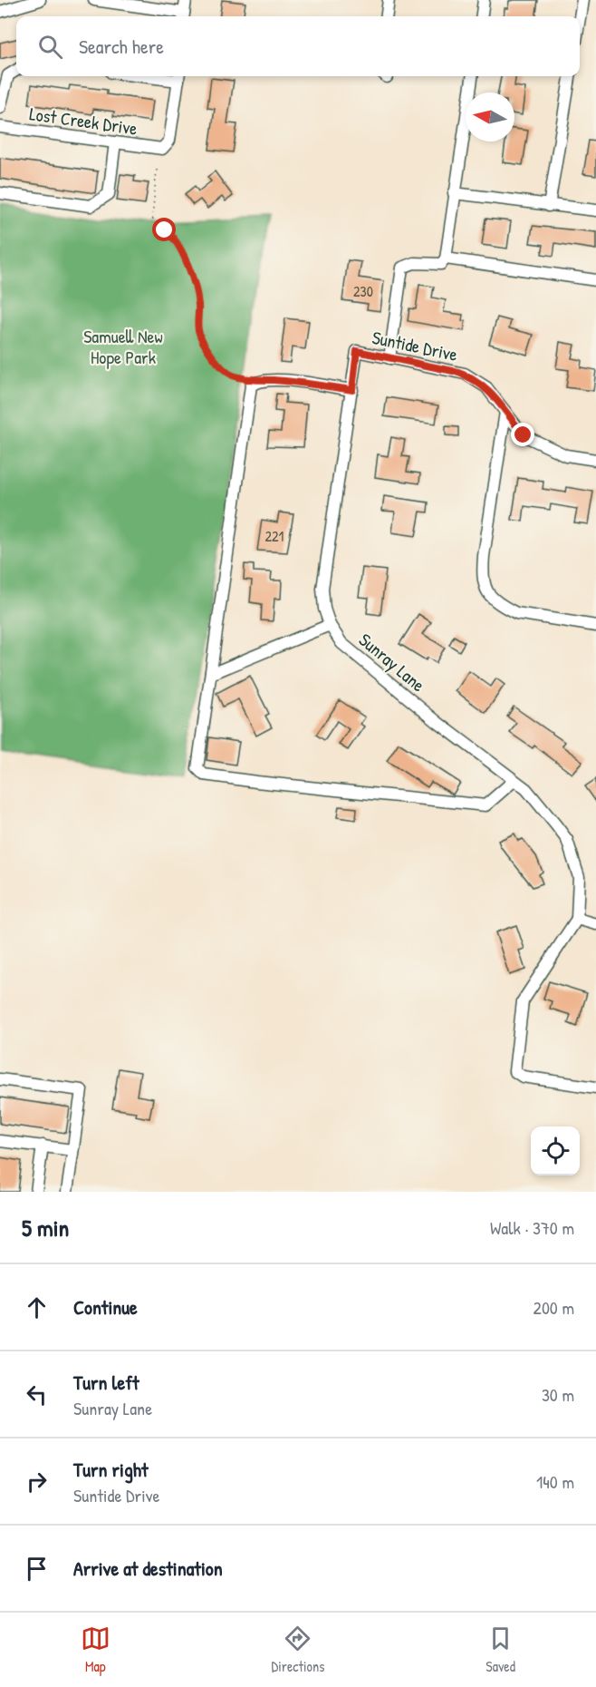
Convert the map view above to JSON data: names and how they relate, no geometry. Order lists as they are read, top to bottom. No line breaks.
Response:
{"streets":{"street":["Lost Creek Drive","Suntide Drive","Sunray Lane"]},"crossings":[["Suntide Drive","Sunray Lane"]],"parks":["Samuell New Hope Park"],"house_numbers":["230","221"],"north":"left","page":{"search":"Search here","heading":["5 min","Walk · 370 m"],"list":[["Continue","200 m"],["Turn left","Sunray Lane","30 m"],["Turn right","Suntide Drive","140 m"],"Arrive at destination"],"nav":["Map","Directions","Saved"]}}
